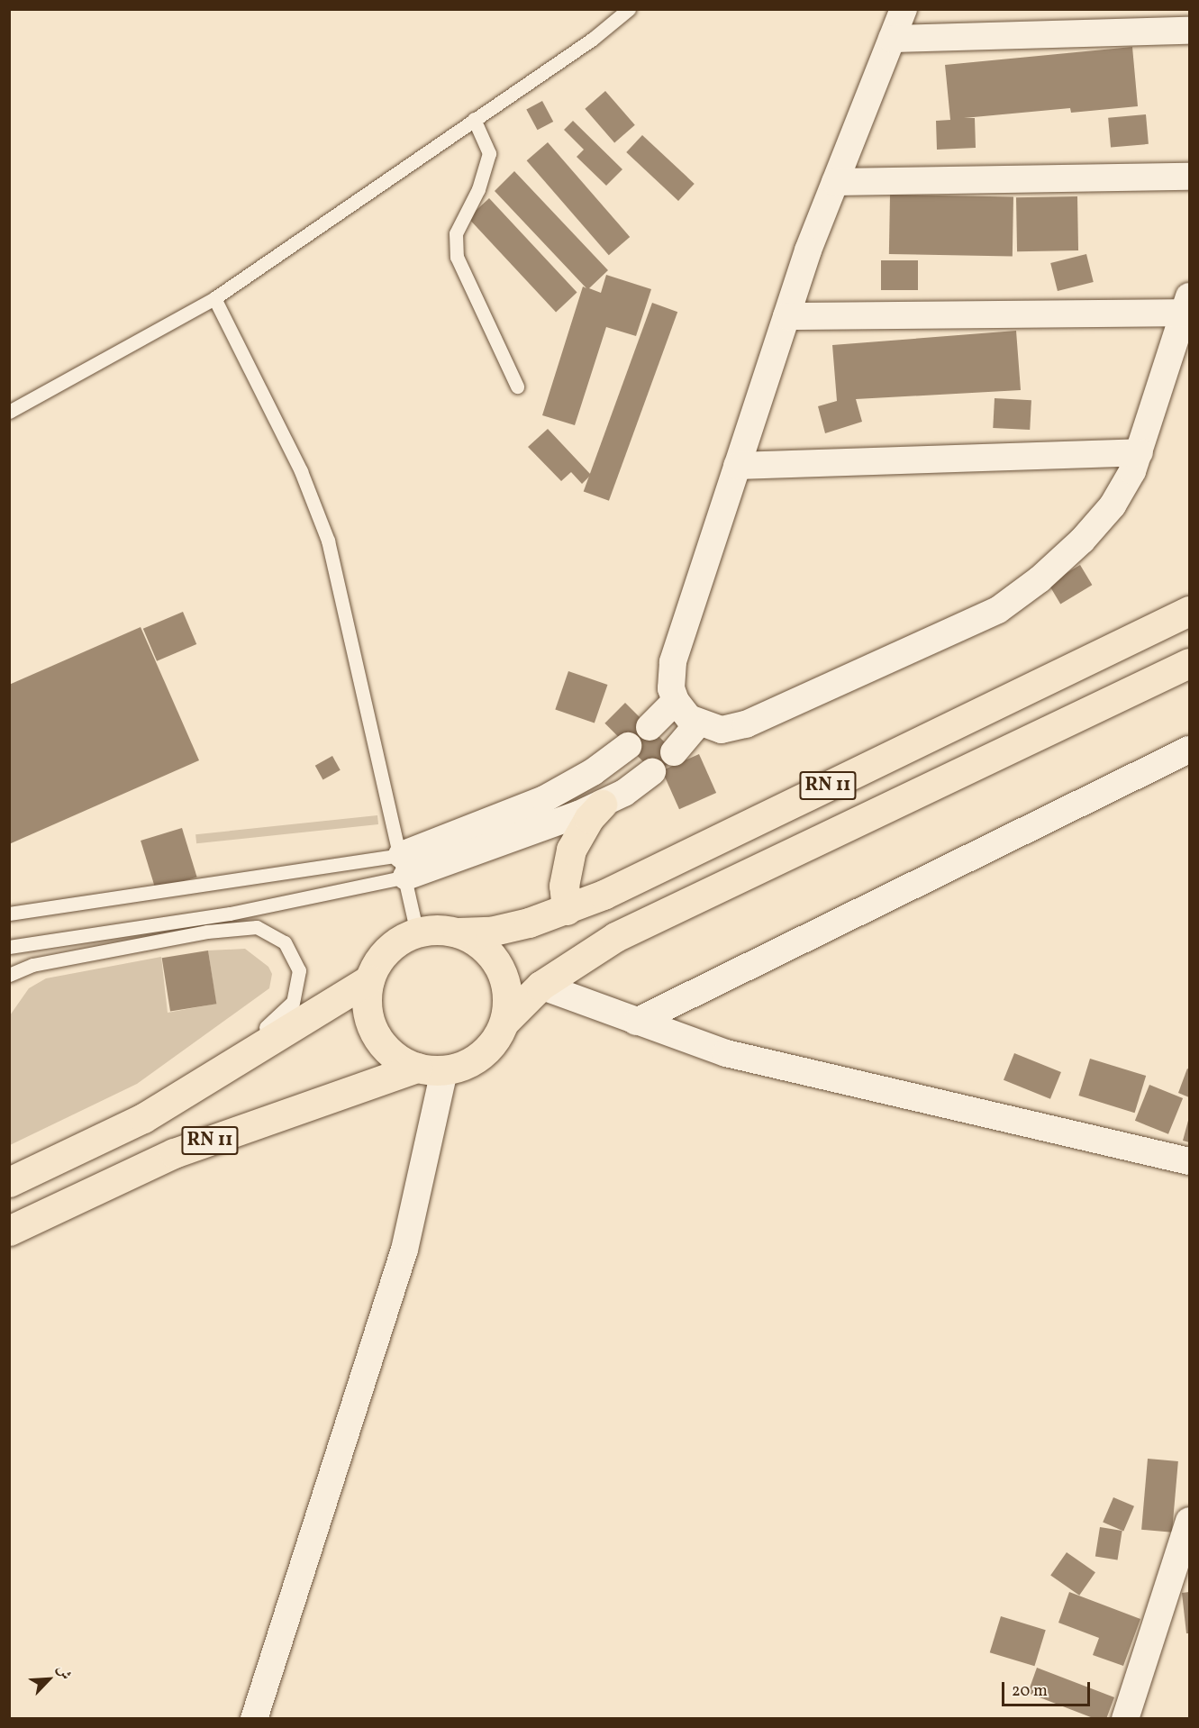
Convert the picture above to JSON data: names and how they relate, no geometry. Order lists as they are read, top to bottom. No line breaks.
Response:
{"streets":{"highway":["RN 11"]},"scale_bar":"20 m","north":"top right"}
